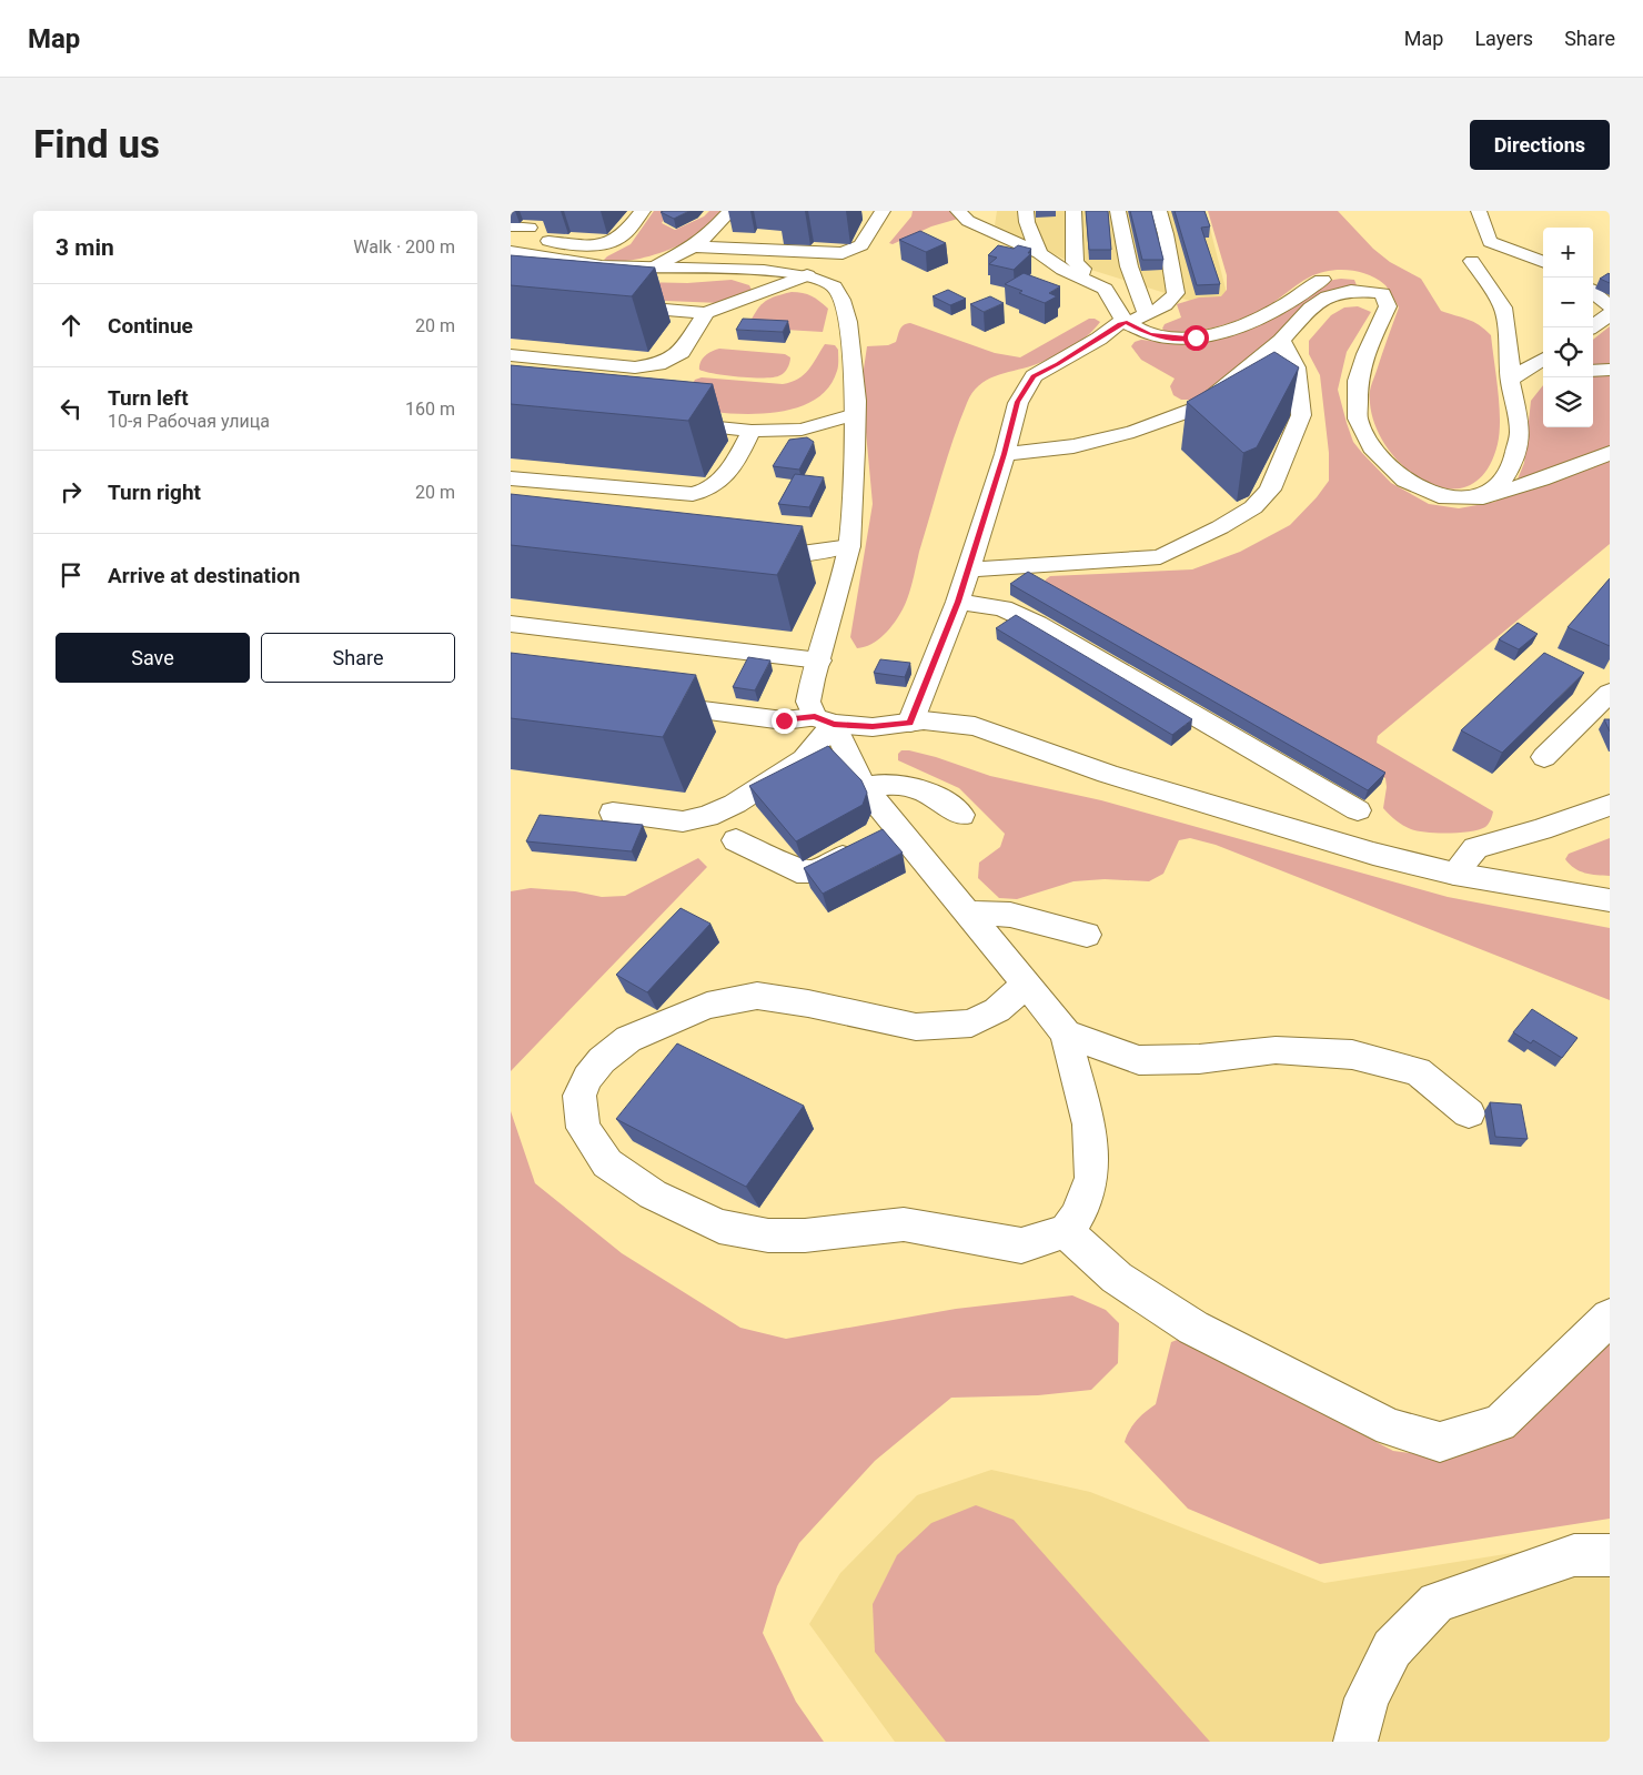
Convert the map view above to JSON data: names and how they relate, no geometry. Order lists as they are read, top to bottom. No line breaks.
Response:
{"page":{"header":"Map","nav":["Map","Layers","Share"],"buttons":["Directions",["Save","Share"]],"title":"Find us","heading":["3 min","Walk · 200 m"],"map_buttons":["+","−"],"list":[["Continue","20 m"],["Turn left","10-я Рабочая улица","160 m"],["Turn right","20 m"],"Arrive at destination"]}}
